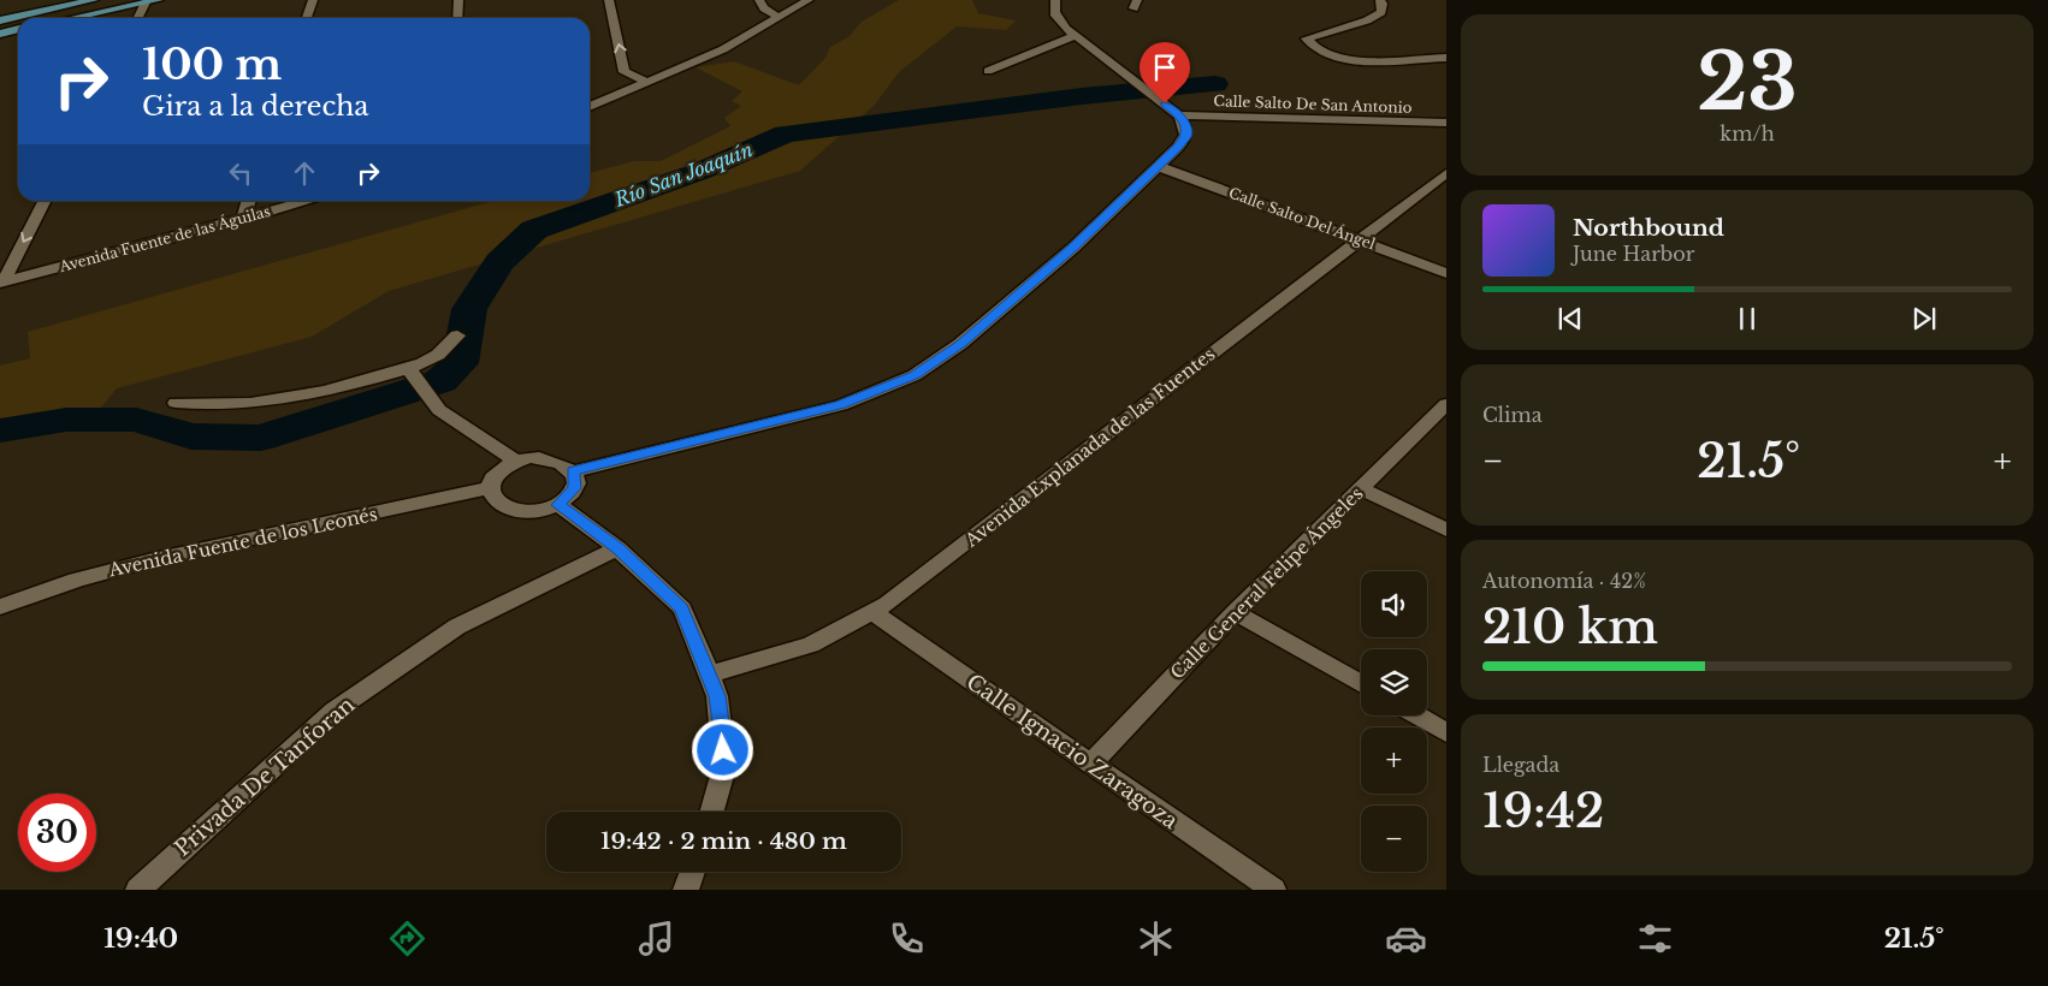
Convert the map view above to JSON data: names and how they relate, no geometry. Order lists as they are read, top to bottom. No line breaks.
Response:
{"streets":{"street":["Calle Salto De San Antonio","Calle Salto Del Ángel","Avenida Fuente de las Águilas","Avenida Explanada de las Fuentes","Avenida Fuente de los Leonés","Calle General Felipe Ángeles","Calle Ignacio Zaragoza","Privada De Tanforan"]},"crossings":[["Calle Salto Del Ángel","Avenida Explanada de las Fuentes"],["Avenida Explanada de las Fuentes","Calle Ignacio Zaragoza"],["Calle General Felipe Ángeles","Calle Ignacio Zaragoza"]],"water":["Río San Joaquín"],"page":{"tile":[["23","km/h"],"Clima",["Autonomía · 42%","210 km"],["Llegada","19:42"]],"turn":["100 m","Gira a la derecha"],"song":["Northbound","June Harbor"],"heat":["−","21.5°","+"],"map_buttons":["+","−"],"limit":"30","trip":"19:42 · 2 min · 480 m","tabs":["19:40","21.5°"]}}
